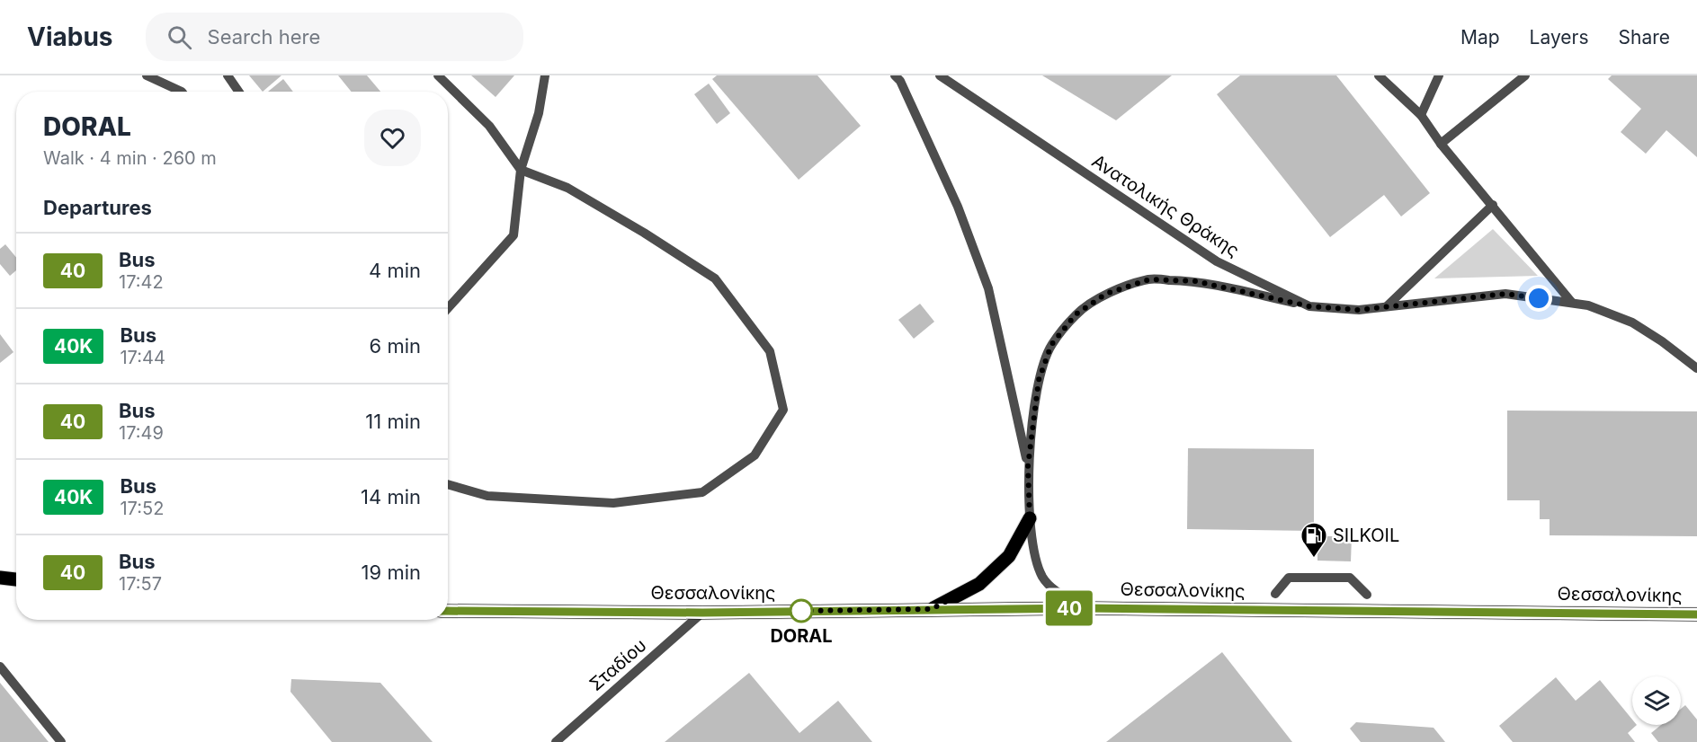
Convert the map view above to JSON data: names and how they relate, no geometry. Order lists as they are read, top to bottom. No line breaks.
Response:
{"streets":{"main road":["Θεσσαλονίκης"],"street":["Ανατολικής Θράκης","Σταδίου"]},"crossings":[["Θεσσαλονίκης","Σταδίου"]],"places":{"fuel station":["SILKOIL"],"other":["DORAL"]},"lines":["bus line 40"],"page":{"header":"Viabus","search":"Search here","nav":["Map","Layers","Share"],"on_map":"40","heading":[["DORAL","Walk · 4 min · 260 m"],"Departures"],"list":[{"mark":"40","name":"Bus","note":"17:42","value":"4 min"},{"mark":"40Κ","name":"Bus","note":"17:44","value":"6 min"},{"mark":"40","name":"Bus","note":"17:49","value":"11 min"},{"mark":"40Κ","name":"Bus","note":"17:52","value":"14 min"},{"mark":"40","name":"Bus","note":"17:57","value":"19 min"}]}}
